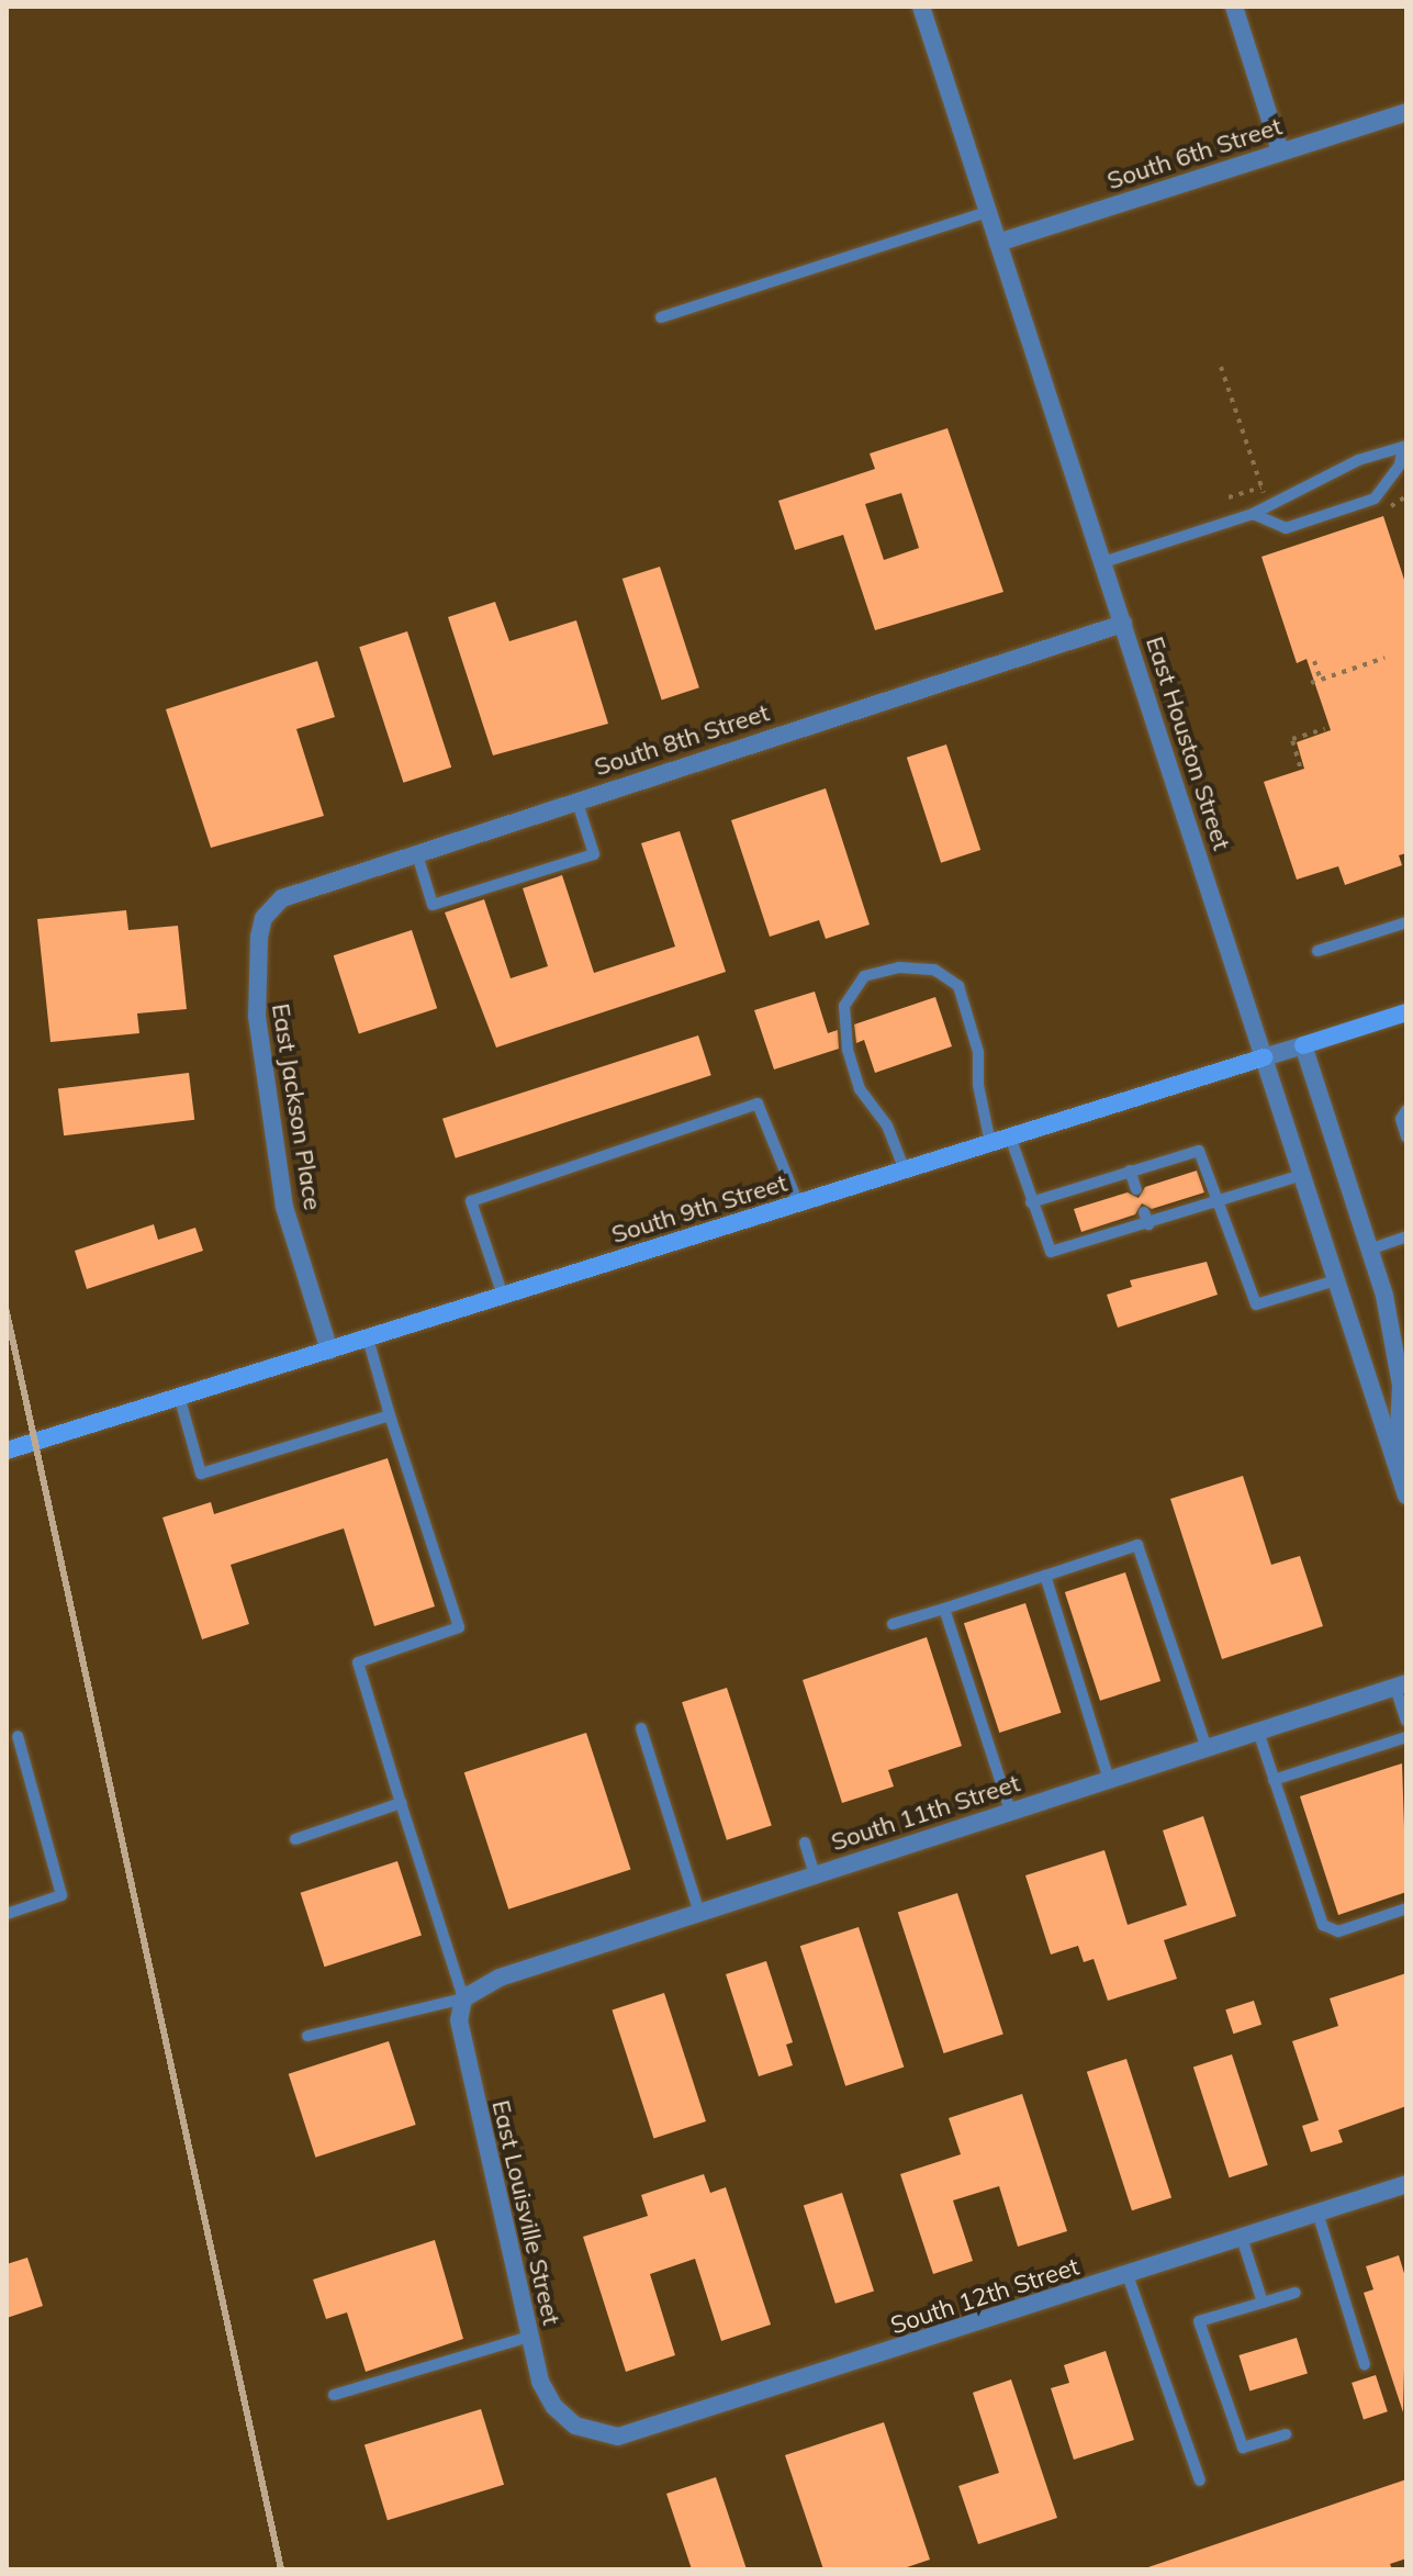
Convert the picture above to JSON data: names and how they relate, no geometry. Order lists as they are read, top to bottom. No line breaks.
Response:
{"streets":{"main road":["South 9th Street"],"street":["South 6th Street","South 8th Street","East Houston Street","East Jackson Place","South 11th Street","East Louisville Street","South 12th Street"]},"crossings":[["South 6th Street","East Houston Street"],["South 8th Street","East Houston Street"],["South 8th Street","East Jackson Place"],["East Houston Street","South 9th Street"],["East Jackson Place","South 9th Street"],["South 11th Street","East Louisville Street"],["East Louisville Street","South 12th Street"]]}
